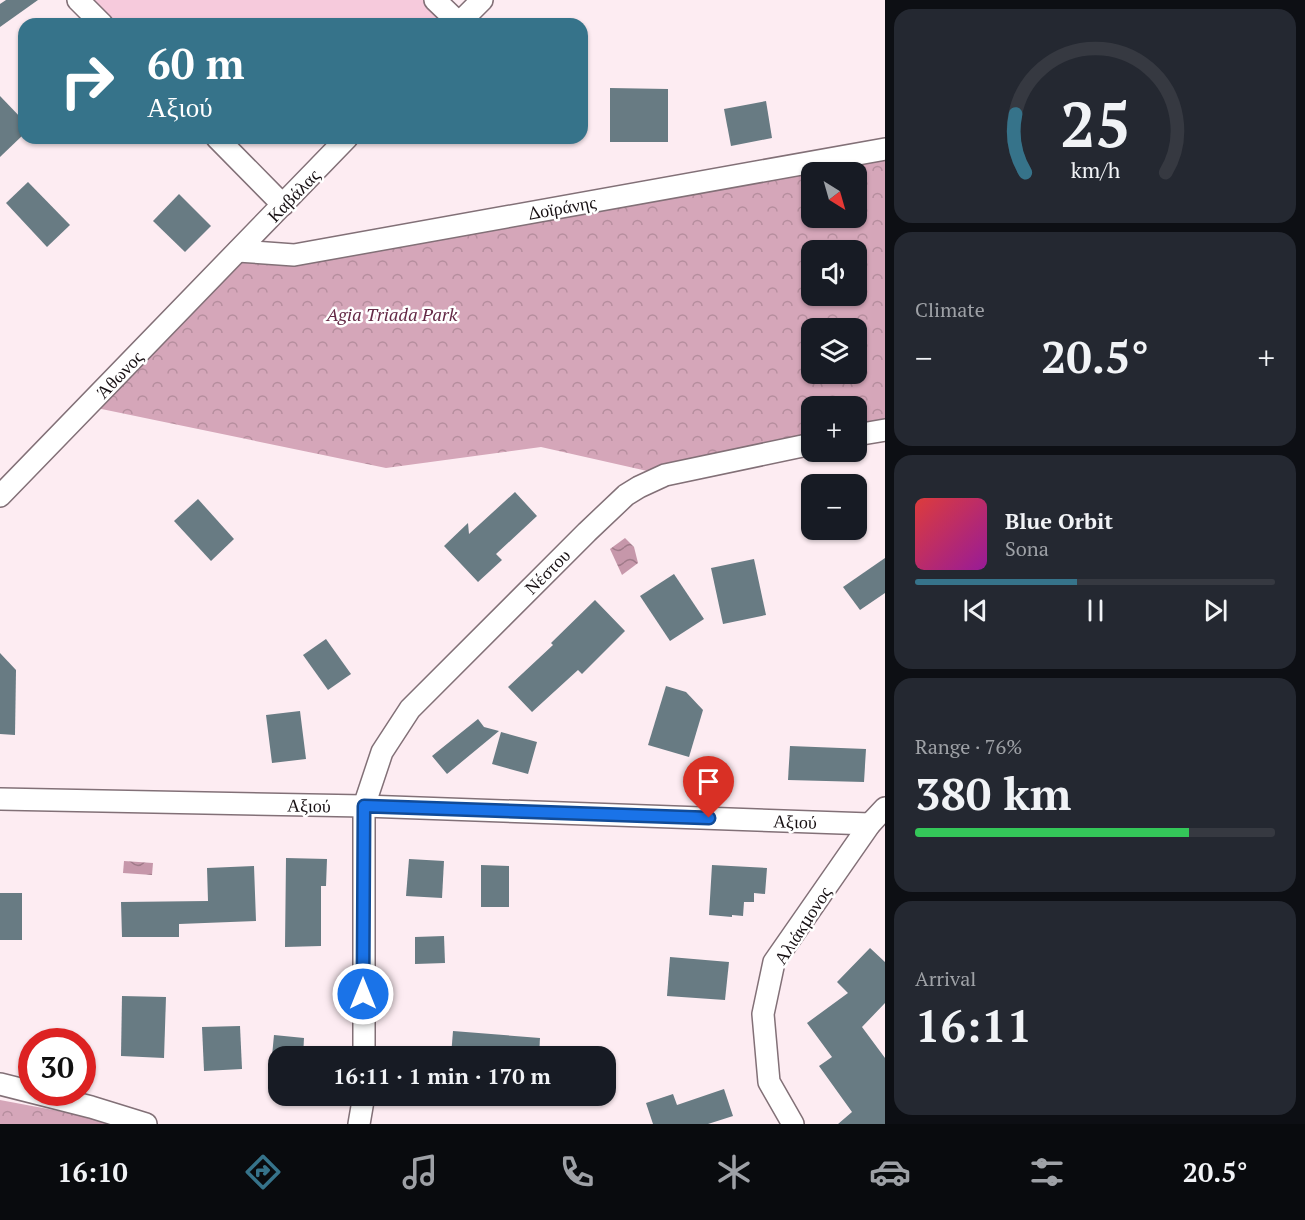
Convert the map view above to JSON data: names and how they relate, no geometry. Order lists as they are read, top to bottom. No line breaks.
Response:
{"streets":{"street":["Καβάλας","Δοϊράνης","Άθωνος","Νέστου","Αξιού","Αλιάκμονος"]},"crossings":[["Καβάλας","Δοϊράνης"],["Καβάλας","Άθωνος"],["Δοϊράνης","Άθωνος"],["Νέστου","Αξιού"],["Αξιού","Αλιάκμονος"]],"parks":["Agia Triada Park"],"north":"bottom right","page":{"turn":["60 m","Αξιού"],"map_buttons":["+","−"],"tile":["Climate",["Range · 76%","380 km"],["Arrival","16:11"]],"heat":["−","20.5°","+"],"song":["Blue Orbit","Sona"],"limit":"30","trip":"16:11 · 1 min · 170 m","tabs":["16:10","20.5°"],"gauge":["25","km/h"]}}
